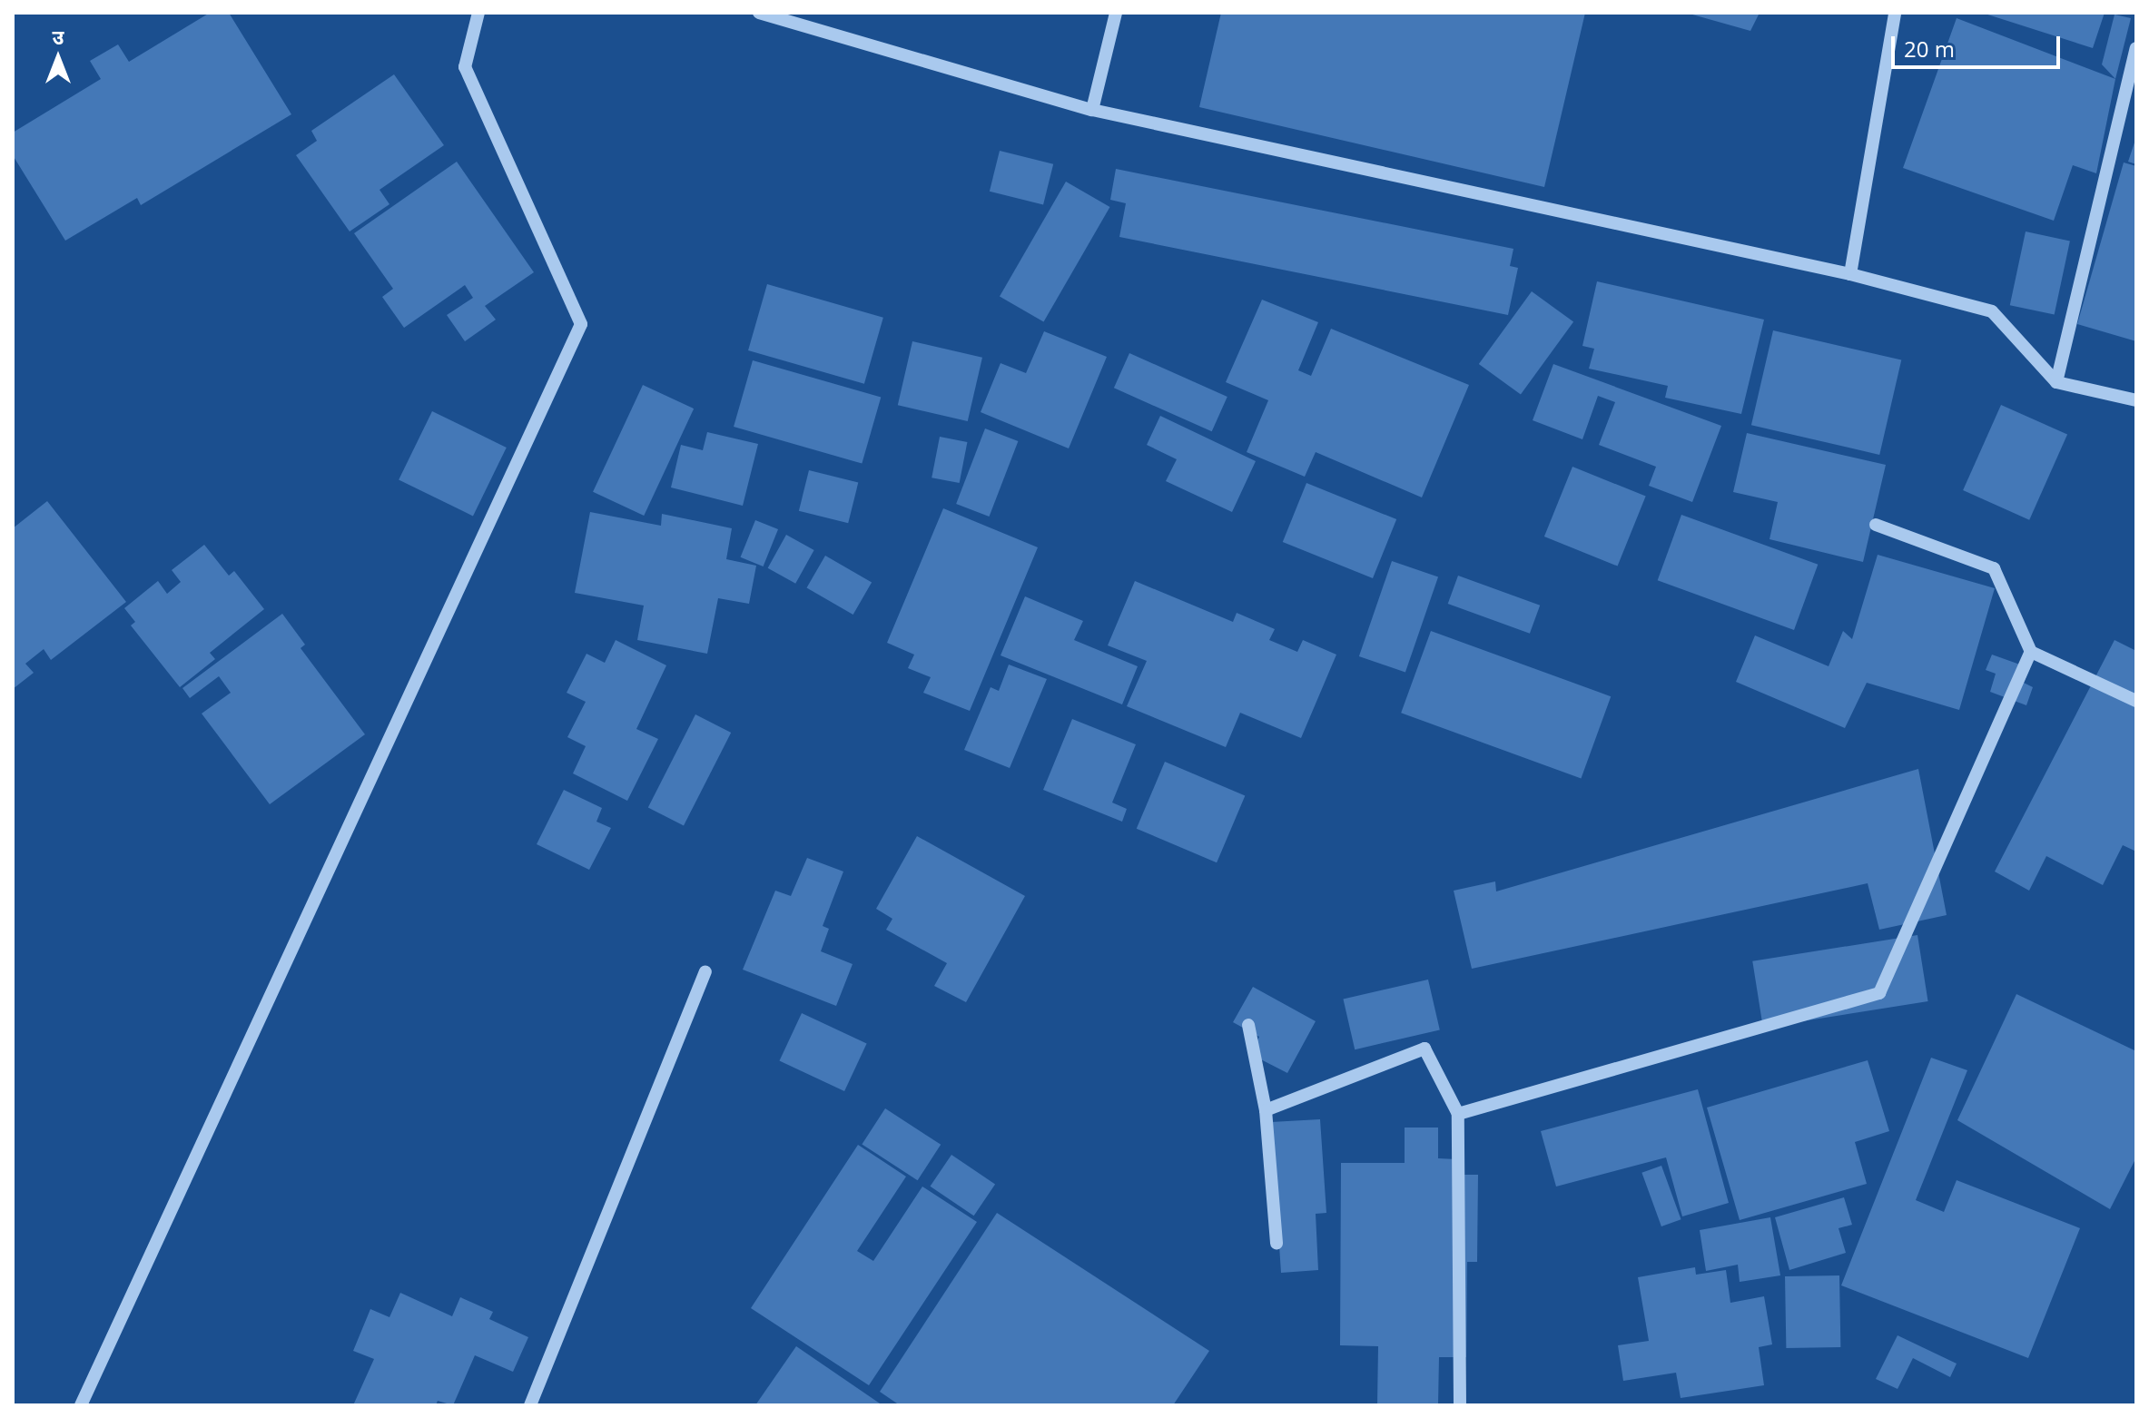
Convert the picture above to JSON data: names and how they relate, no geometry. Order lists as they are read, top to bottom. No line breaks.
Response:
{"scale_bar":"20 m","north":"top"}
